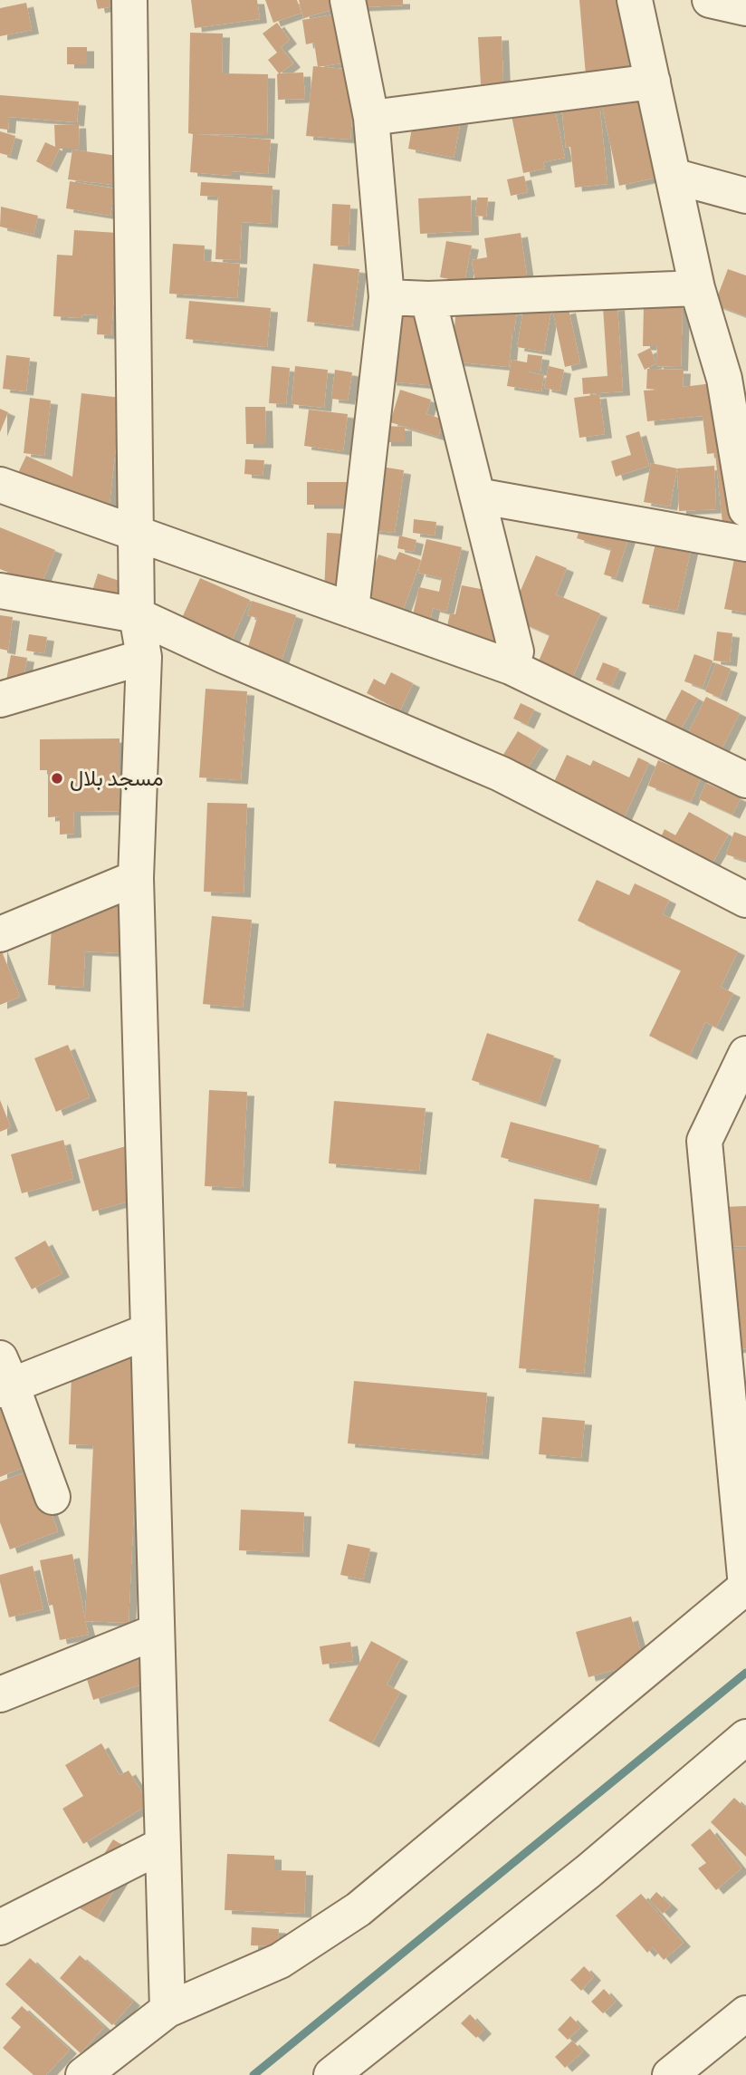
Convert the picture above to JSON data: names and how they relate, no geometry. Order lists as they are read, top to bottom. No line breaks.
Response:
{"places":["مسجد بلال"]}
